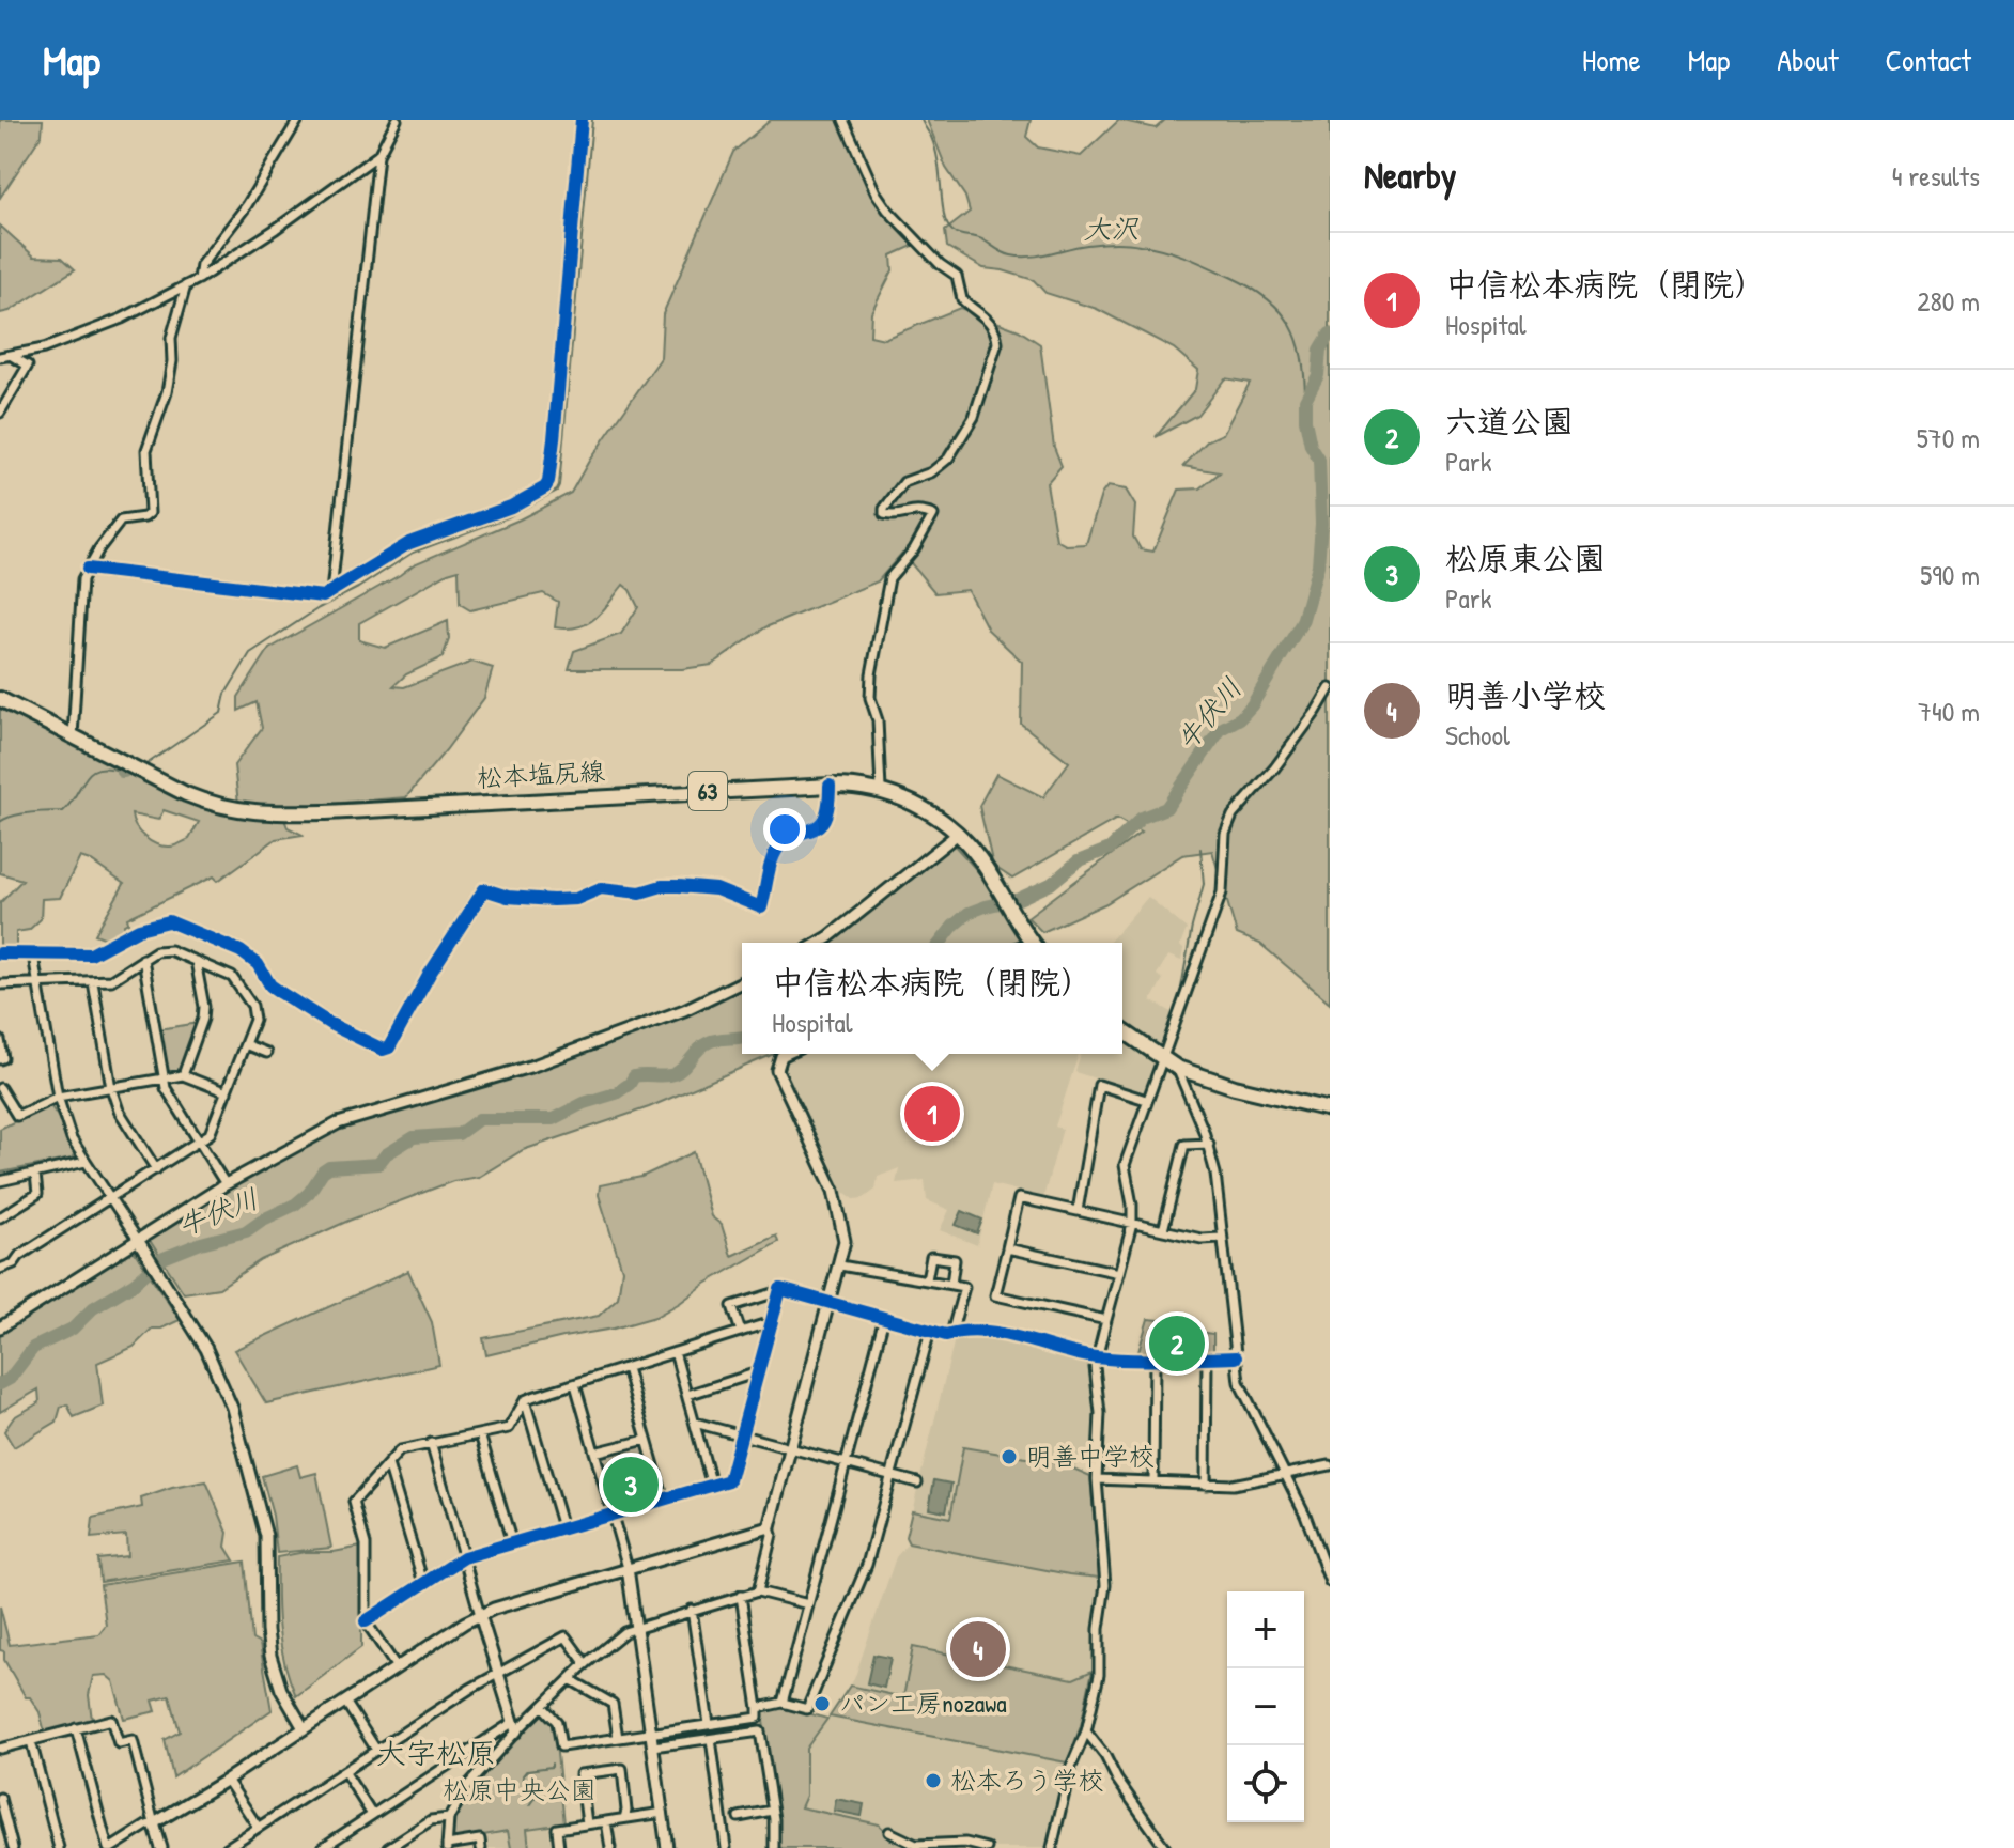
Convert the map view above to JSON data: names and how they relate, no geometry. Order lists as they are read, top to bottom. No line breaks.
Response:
{"streets":{"main road":["松本塩尻線","63"]},"districts":["大字松原"],"water":["大沢","牛伏川"],"parks":["松原中央公園"],"places":["明善中学校","パン工房nozawa","松本ろう学校"],"page":{"header":"Map","nav":["Home","Map","About","Contact"],"heading":["Nearby","4 results"],"list":[{"mark":"1","name":"中信松本病院（閉院）","note":"Hospital","value":"280 m"},{"mark":"2","name":"六道公園","note":"Park","value":"570 m"},{"mark":"3","name":"松原東公園","note":"Park","value":"590 m"},{"mark":"4","name":"明善小学校","note":"School","value":"740 m"}],"popup":["中信松本病院（閉院）","Hospital"],"pins":["1","2","3","4"],"map_buttons":["+","−"]}}
